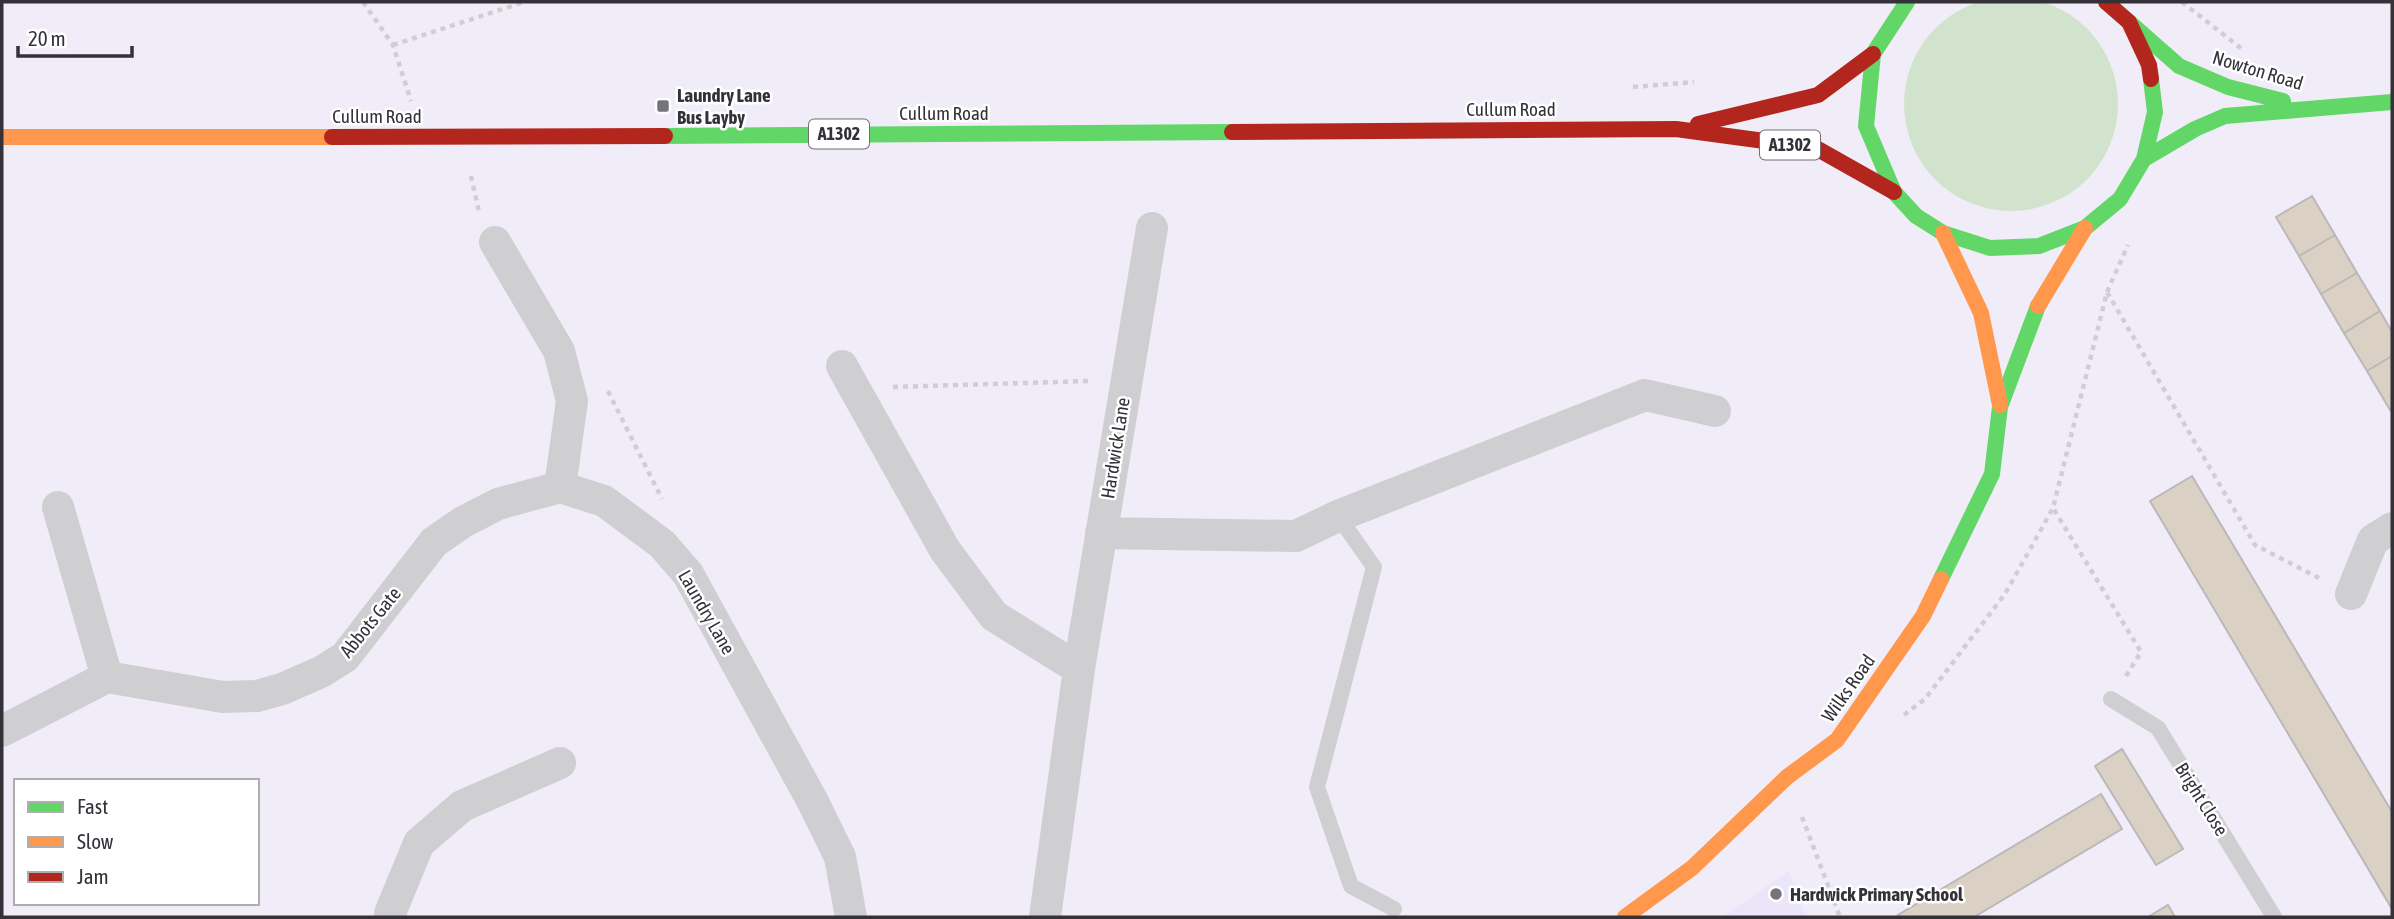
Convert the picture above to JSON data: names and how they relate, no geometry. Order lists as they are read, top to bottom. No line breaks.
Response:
{"streets":{"main road":["Nowton Road","Cullum Road","A1302","Wilks Road"],"street":["Hardwick Lane","Laundry Lane","Abbots Gate"],"lane":["Bright Close"]},"crossings":[["Laundry Lane","Abbots Gate"]],"places":{"transit":["Laundry Lane Bus Layby"],"other":["Hardwick Primary School"]},"legend":["Fast","Slow","Jam"],"scale_bar":"20 m"}
